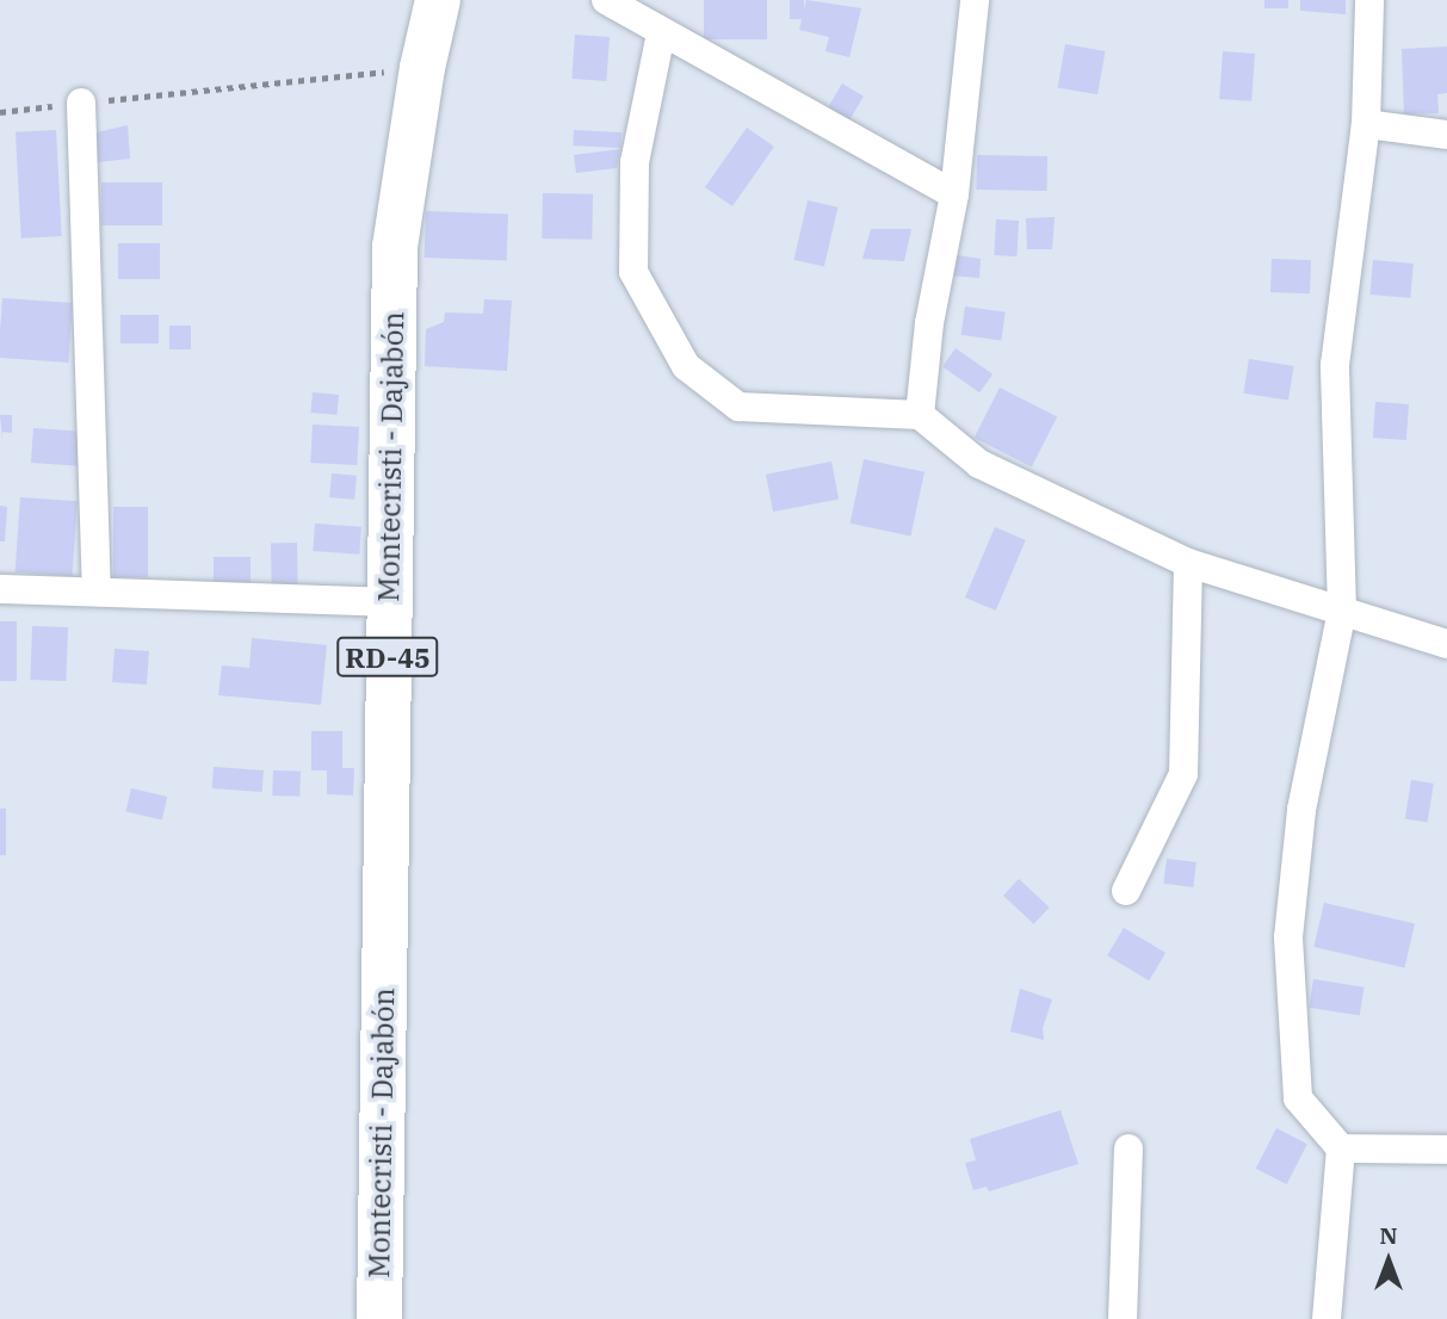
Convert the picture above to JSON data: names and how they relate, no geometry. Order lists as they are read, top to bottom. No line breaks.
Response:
{"streets":{"main road":["Montecristi - Dajabón","RD-45"]},"north":"top"}
